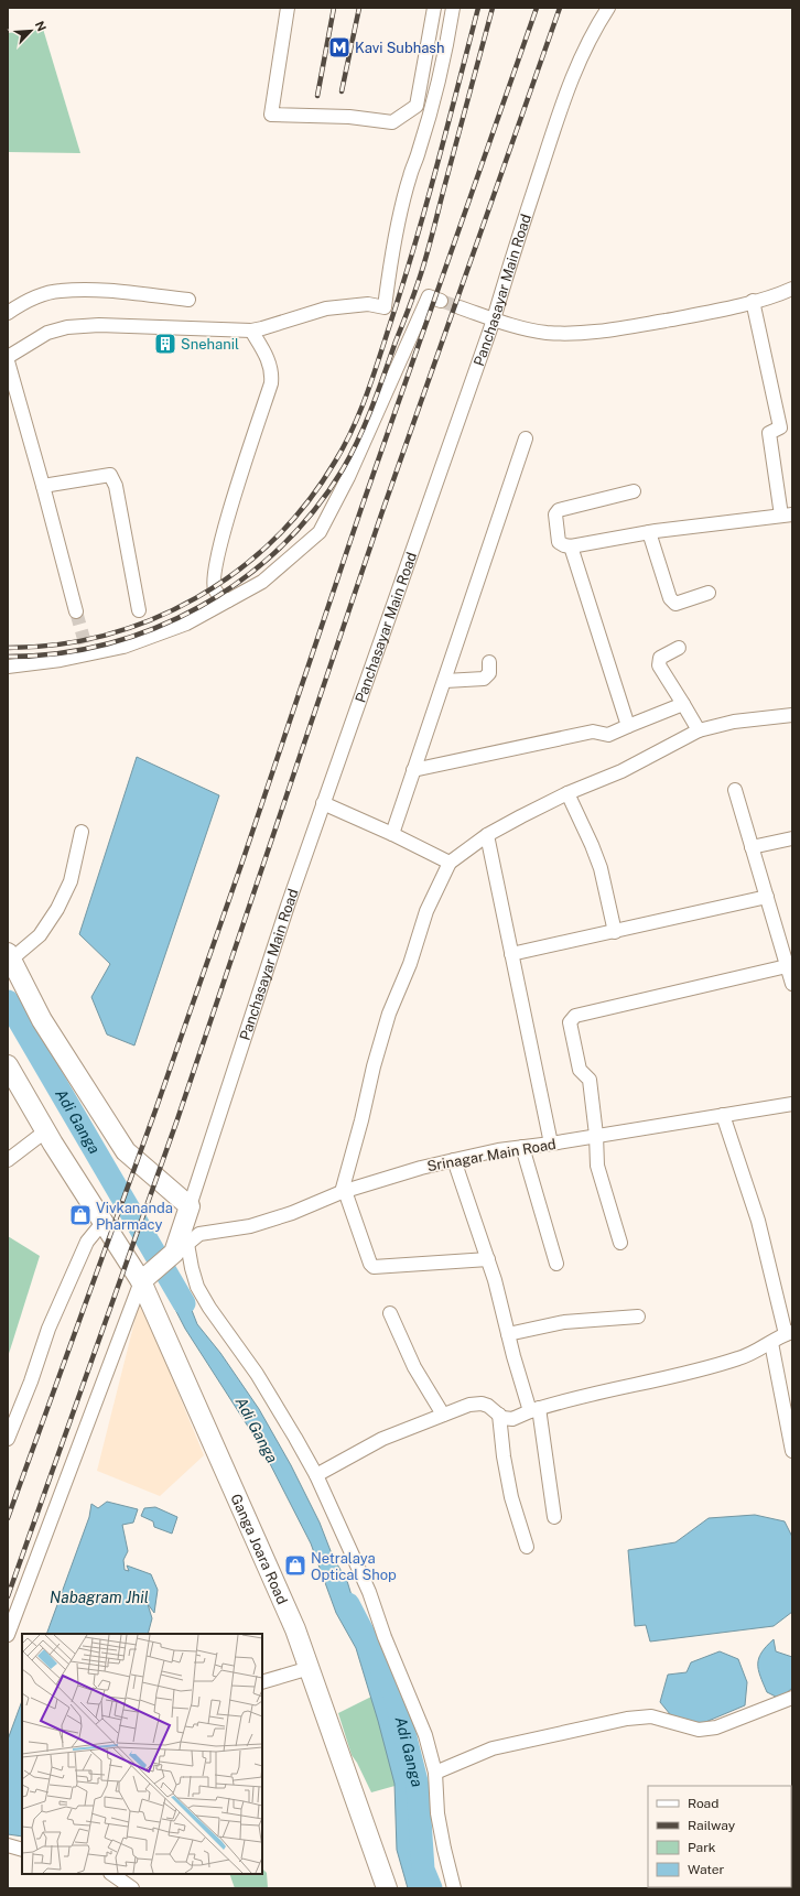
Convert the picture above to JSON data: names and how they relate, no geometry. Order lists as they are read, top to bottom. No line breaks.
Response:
{"streets":{"main road":["Panchasayar Main Road","Ganga Joara Road"],"street":["Srinagar Main Road"]},"crossings":[["Panchasayar Main Road","Srinagar Main Road"]],"water":["Adi Ganga","Nabagram Jhil"],"places":{"metro station":["Kavi Subhash"],"building":["Snehanil"],"shop":["Vivkananda Pharmacy","Netralaya Optical Shop"]},"legend":["Road","Railway","Park","Water"],"north":"top right"}
